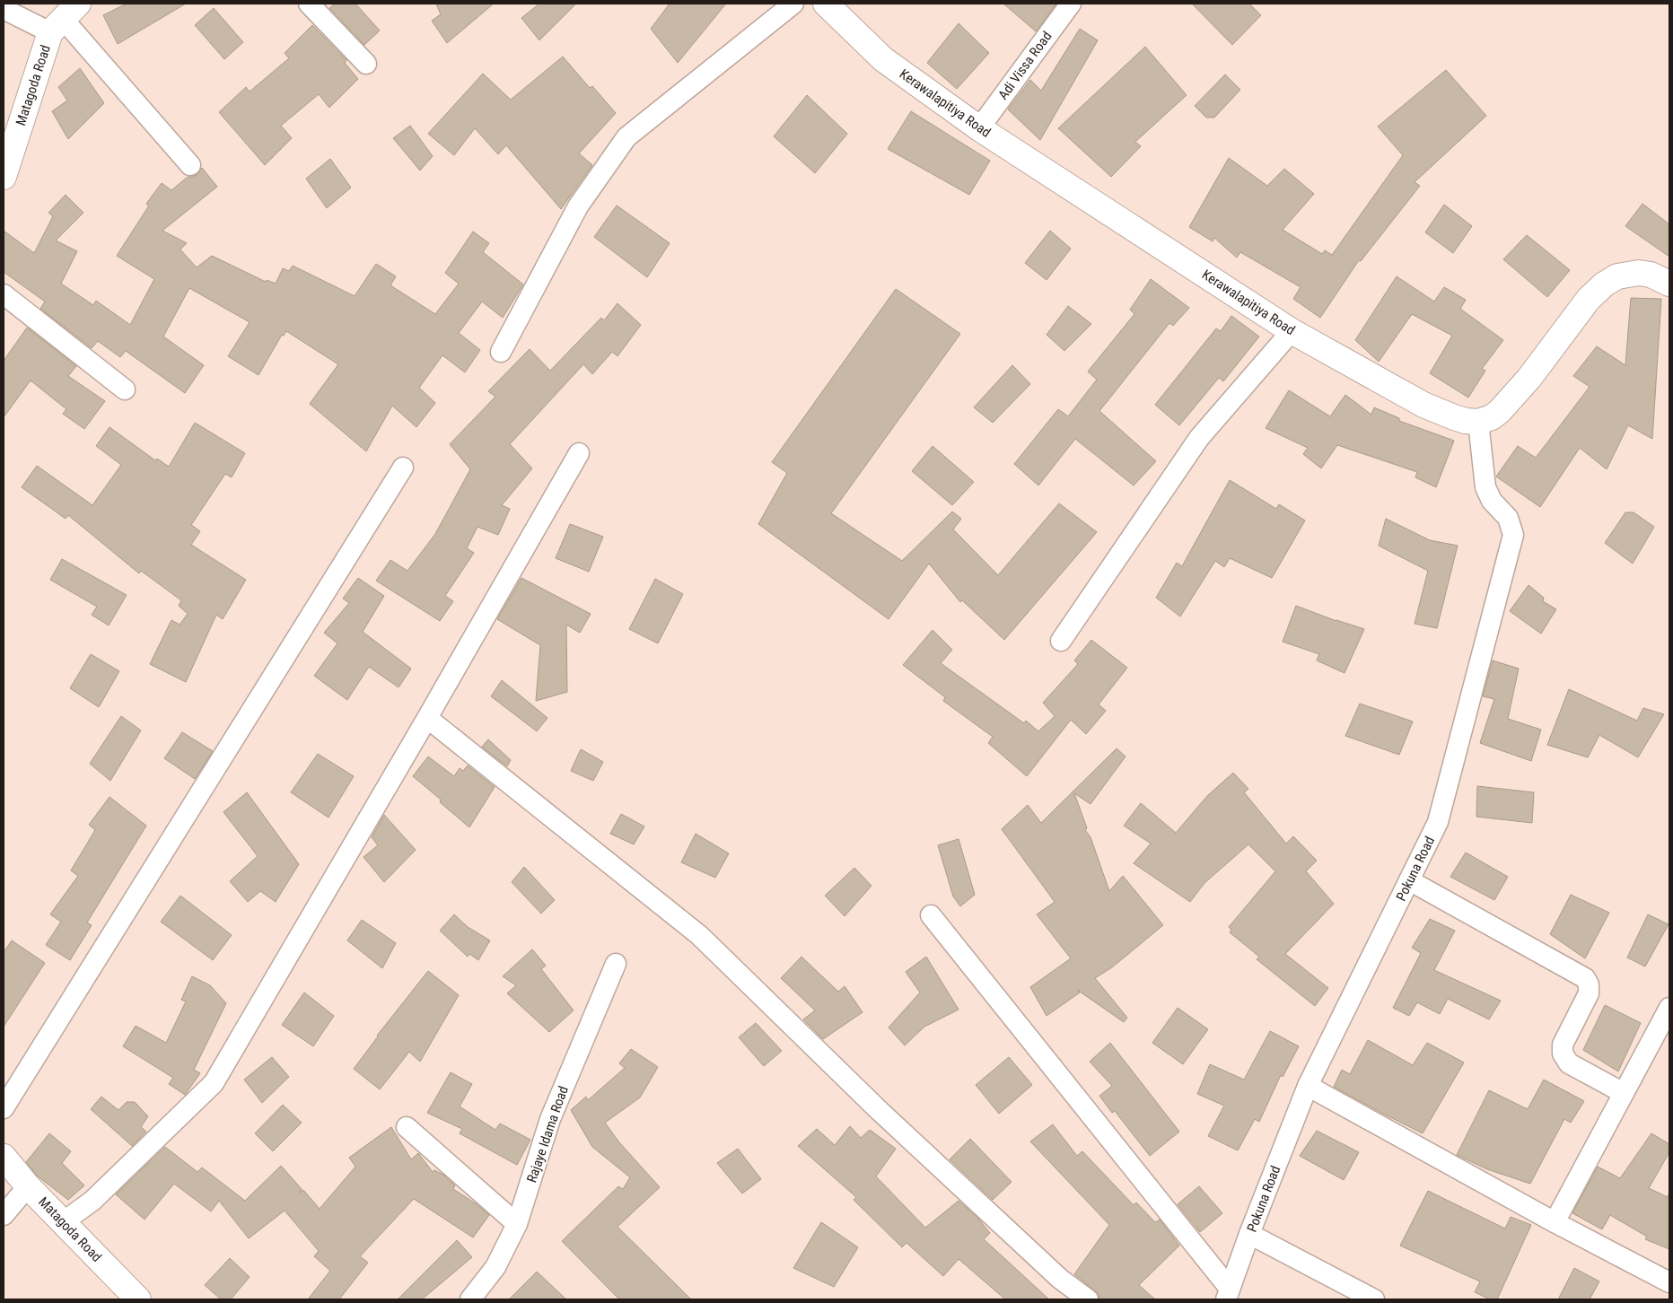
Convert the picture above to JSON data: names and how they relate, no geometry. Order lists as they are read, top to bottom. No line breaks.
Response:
{"streets":{"street":["Adi Vissa Road","Matagoda Road","Kerawalapitiya Road","Pokuna Road","Rajaye Idama Road"]},"crossings":[["Adi Vissa Road","Kerawalapitiya Road"],["Kerawalapitiya Road","Pokuna Road"]]}
